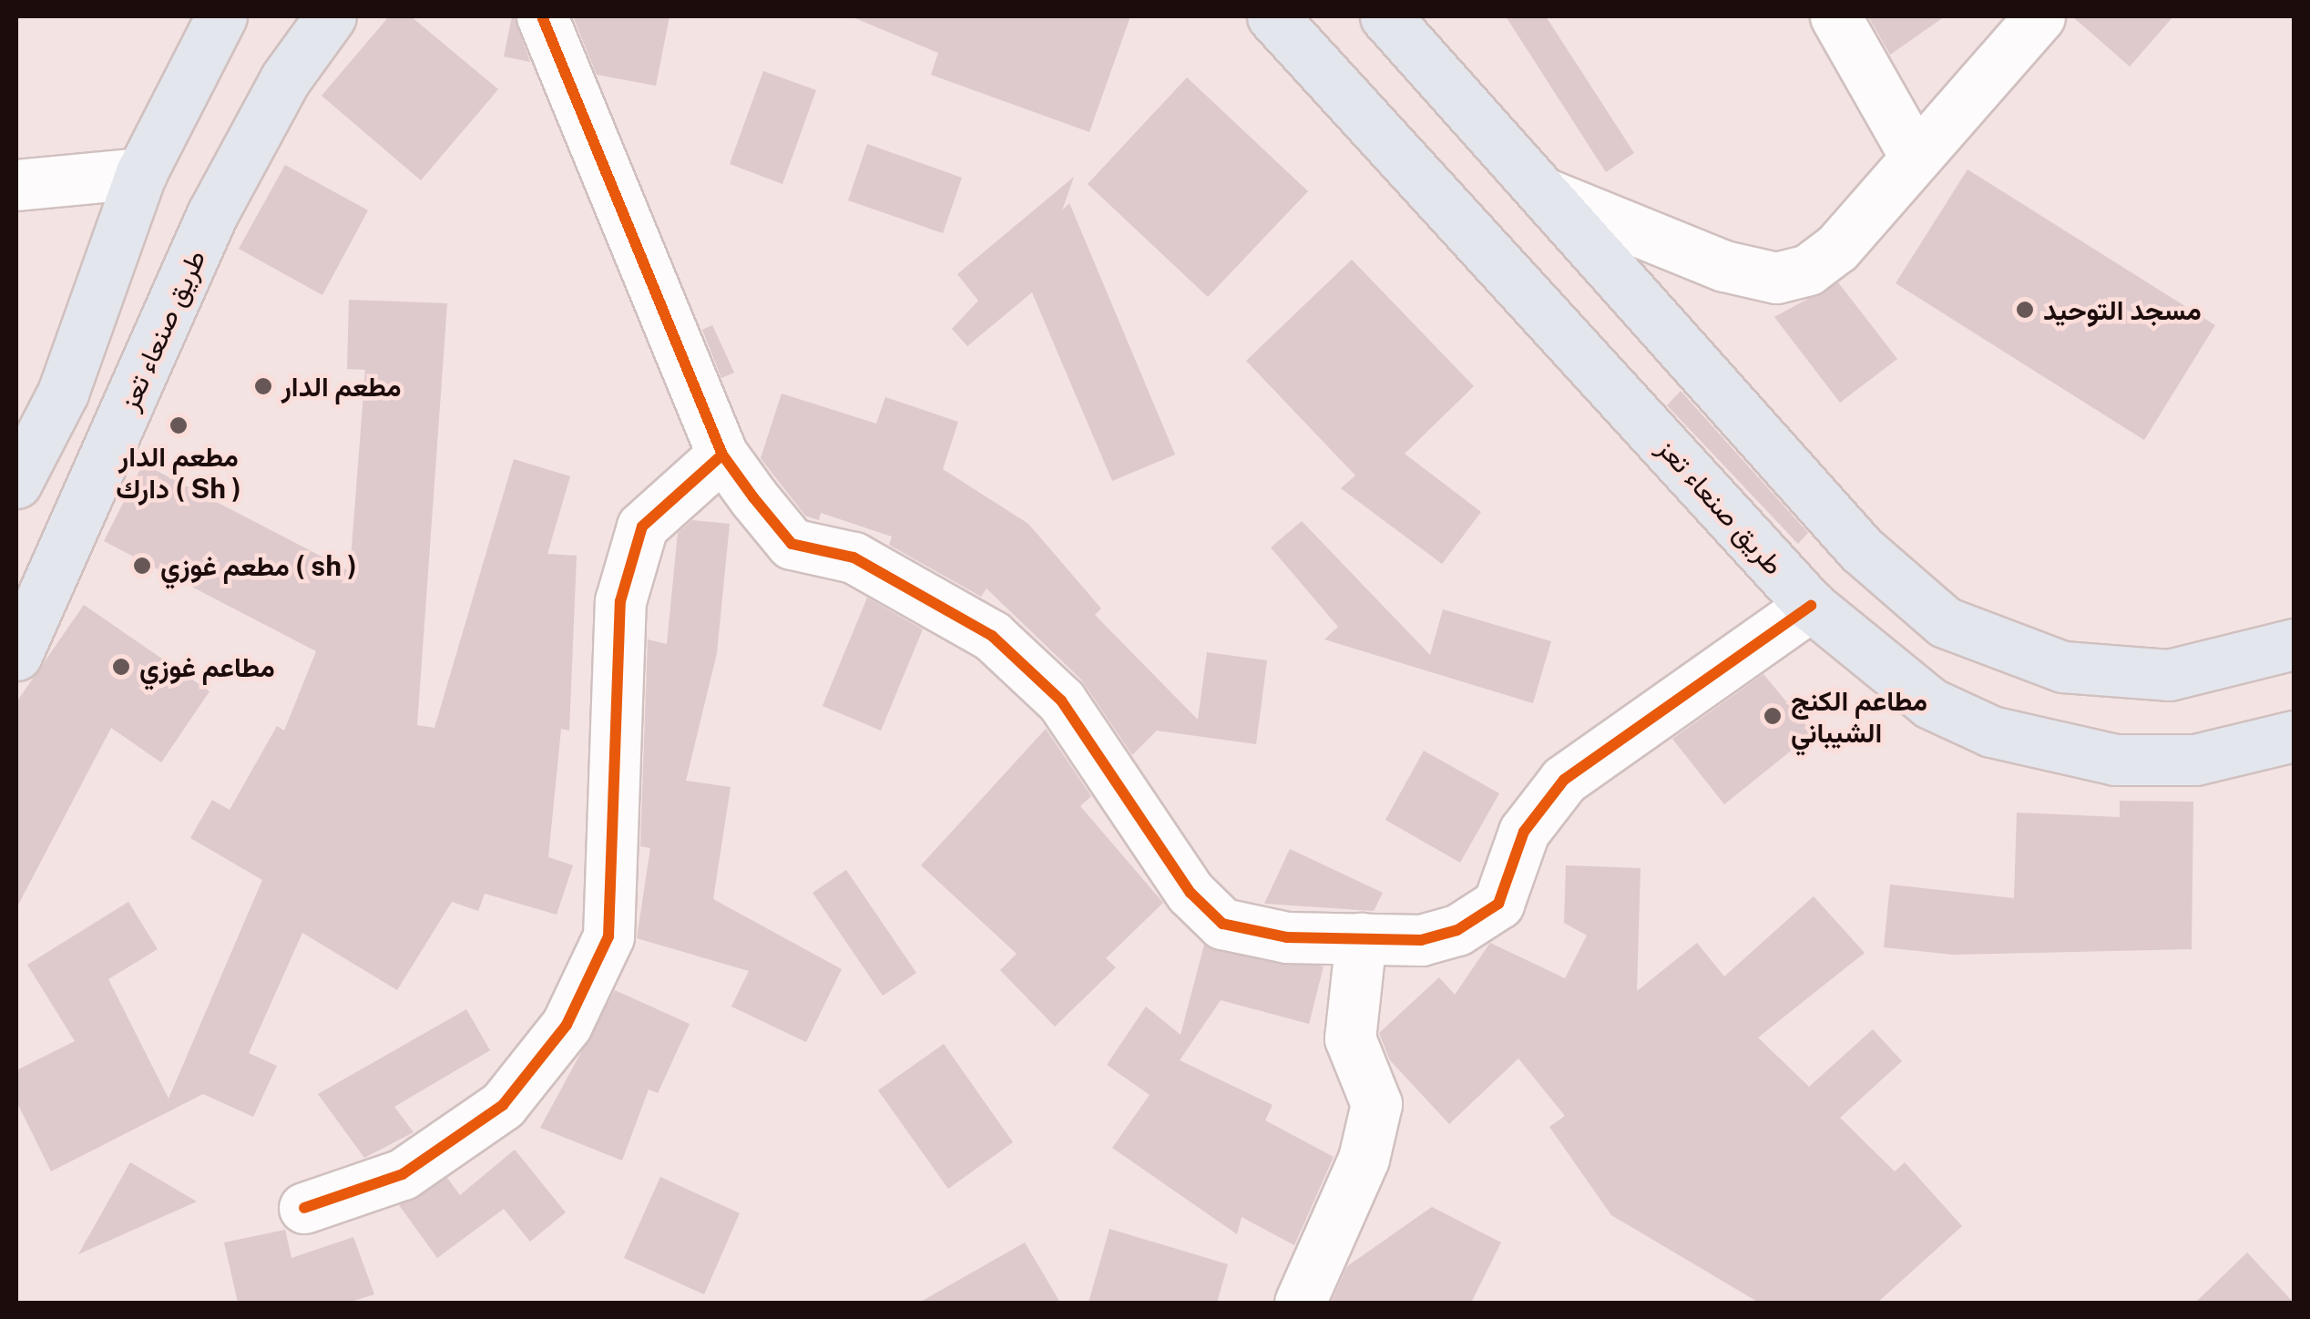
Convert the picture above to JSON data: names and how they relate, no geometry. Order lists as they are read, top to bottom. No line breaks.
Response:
{"streets":{"highway":["طريق صنعاء تعز"]},"places":["مسجد التوحيد","مطعم الدار","مطعم الدار دارك ( Sh )","مطعم غوزي ( sh )","مطاعم غوزي","مطاعم الكنج الشيباني"]}
